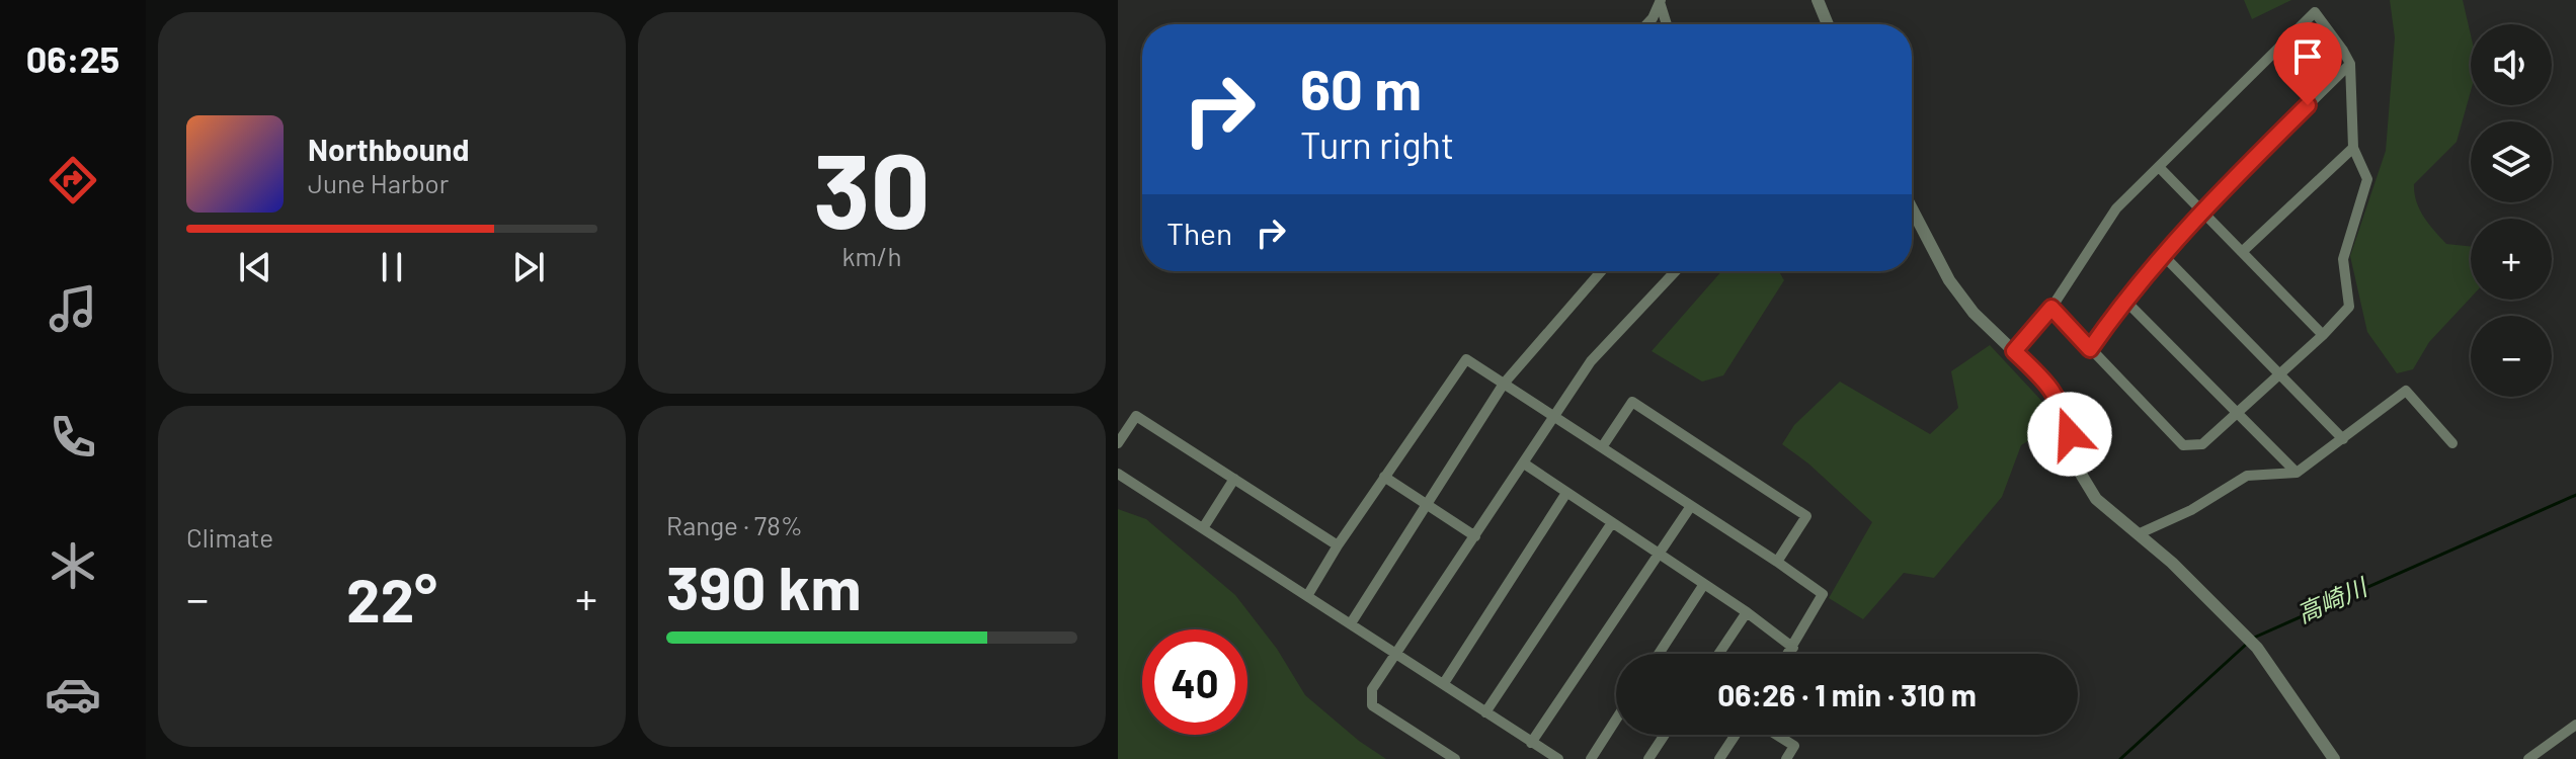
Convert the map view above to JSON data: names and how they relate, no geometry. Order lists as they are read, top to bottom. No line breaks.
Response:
{"water":["高崎川"],"page":{"tabs":"06:25","tile":[["30","km/h"],"Climate",["Range · 78%","390 km"]],"map_buttons":["+","−"],"turn":["60 m","Turn right"],"song":["Northbound","June Harbor"],"then":"Then","heat":["−","22°","+"],"limit":"40","trip":"06:26 · 1 min · 310 m"}}
